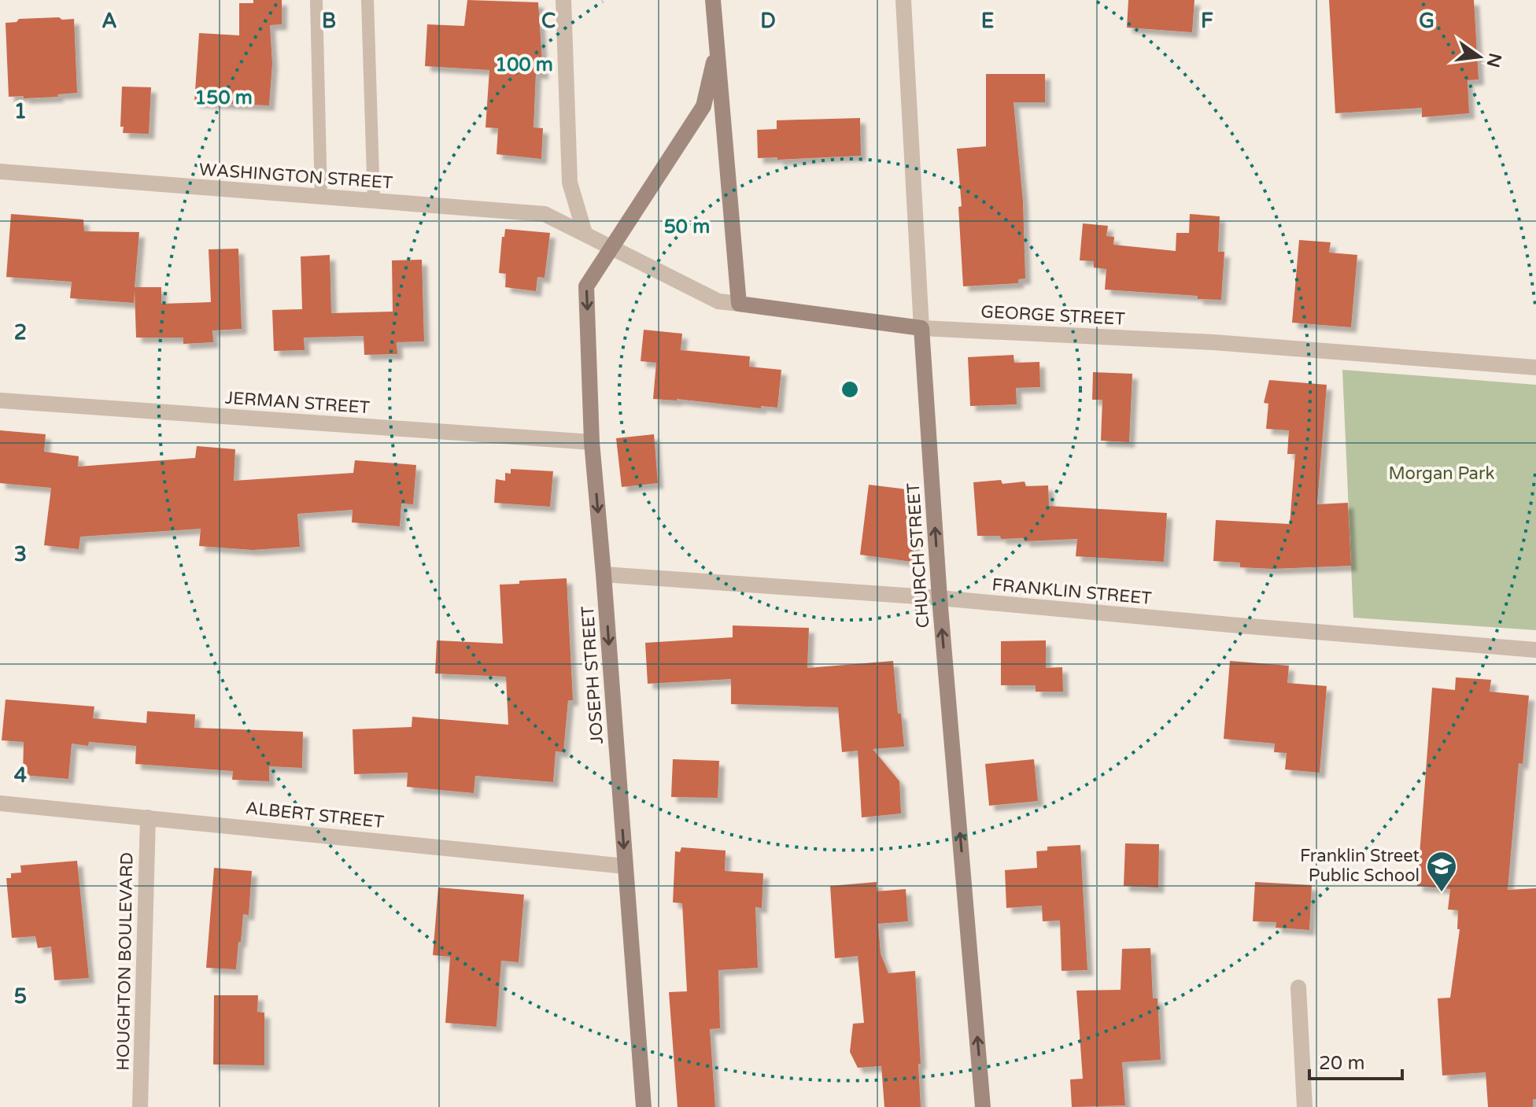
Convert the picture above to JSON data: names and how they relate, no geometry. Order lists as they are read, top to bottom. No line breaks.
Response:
{"streets":{"street":["WASHINGTON STREET","GEORGE STREET","JERMAN STREET","CHURCH STREET","FRANKLIN STREET","JOSEPH STREET","ALBERT STREET","HOUGHTON BOULEVARD"]},"crossings":[["WASHINGTON STREET","GEORGE STREET"],["GEORGE STREET","CHURCH STREET"],["GEORGE STREET","JOSEPH STREET"],["JERMAN STREET","JOSEPH STREET"],["CHURCH STREET","FRANKLIN STREET"],["FRANKLIN STREET","JOSEPH STREET"],["JOSEPH STREET","ALBERT STREET"],["ALBERT STREET","HOUGHTON BOULEVARD"]],"one_way":["CHURCH STREET","JOSEPH STREET"],"parks":["Morgan Park"],"places":{"school or university":["Franklin Street Public School"]},"scale_bar":"20 m","north":"right","grid":{"columns":["A","B","C","D","E","F","G"],"rows":["1","2","3","4","5"]},"rings":["100 m","150 m","50 m"]}
